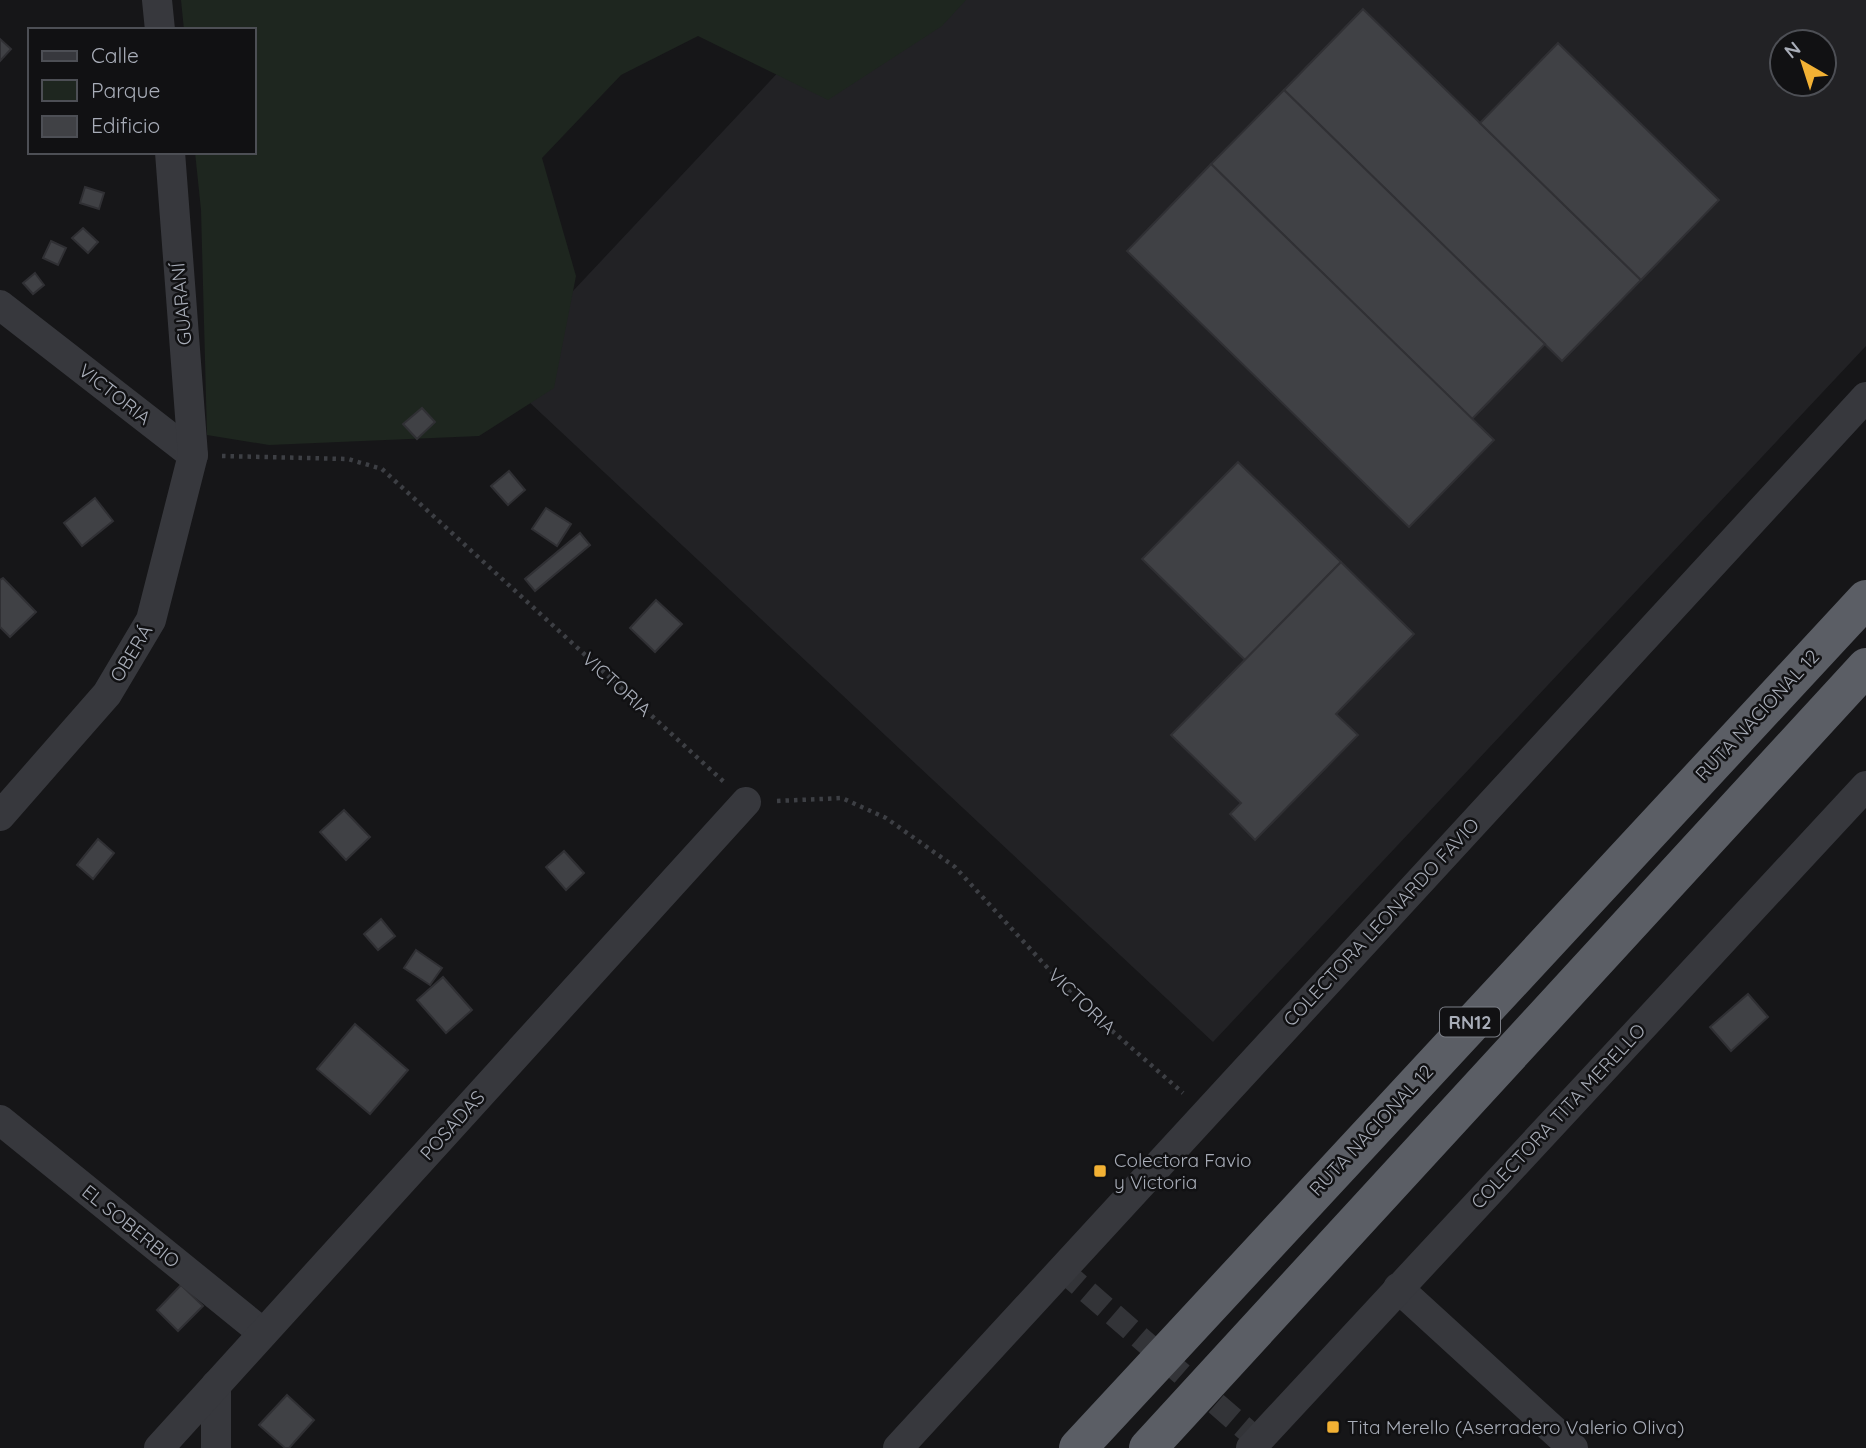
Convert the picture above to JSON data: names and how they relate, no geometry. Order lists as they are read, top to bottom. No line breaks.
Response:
{"streets":{"highway":["RUTA NACIONAL 12","RN12"],"street":["GUARANÍ","VICTORIA","OBERÁ","COLECTORA LEONARDO FAVIO","COLECTORA TITA MERELLO","POSADAS","EL SOBERBIO"]},"crossings":[["GUARANÍ","VICTORIA"],["GUARANÍ","OBERÁ"],["VICTORIA","OBERÁ"],["VICTORIA","COLECTORA LEONARDO FAVIO"],["VICTORIA","POSADAS"],["POSADAS","EL SOBERBIO"]],"places":{"transit":["Colectora Favio y Victoria","Tita Merello (Aserradero Valerio Oliva)"]},"legend":["Calle","Parque","Edificio"],"north":"top left"}
